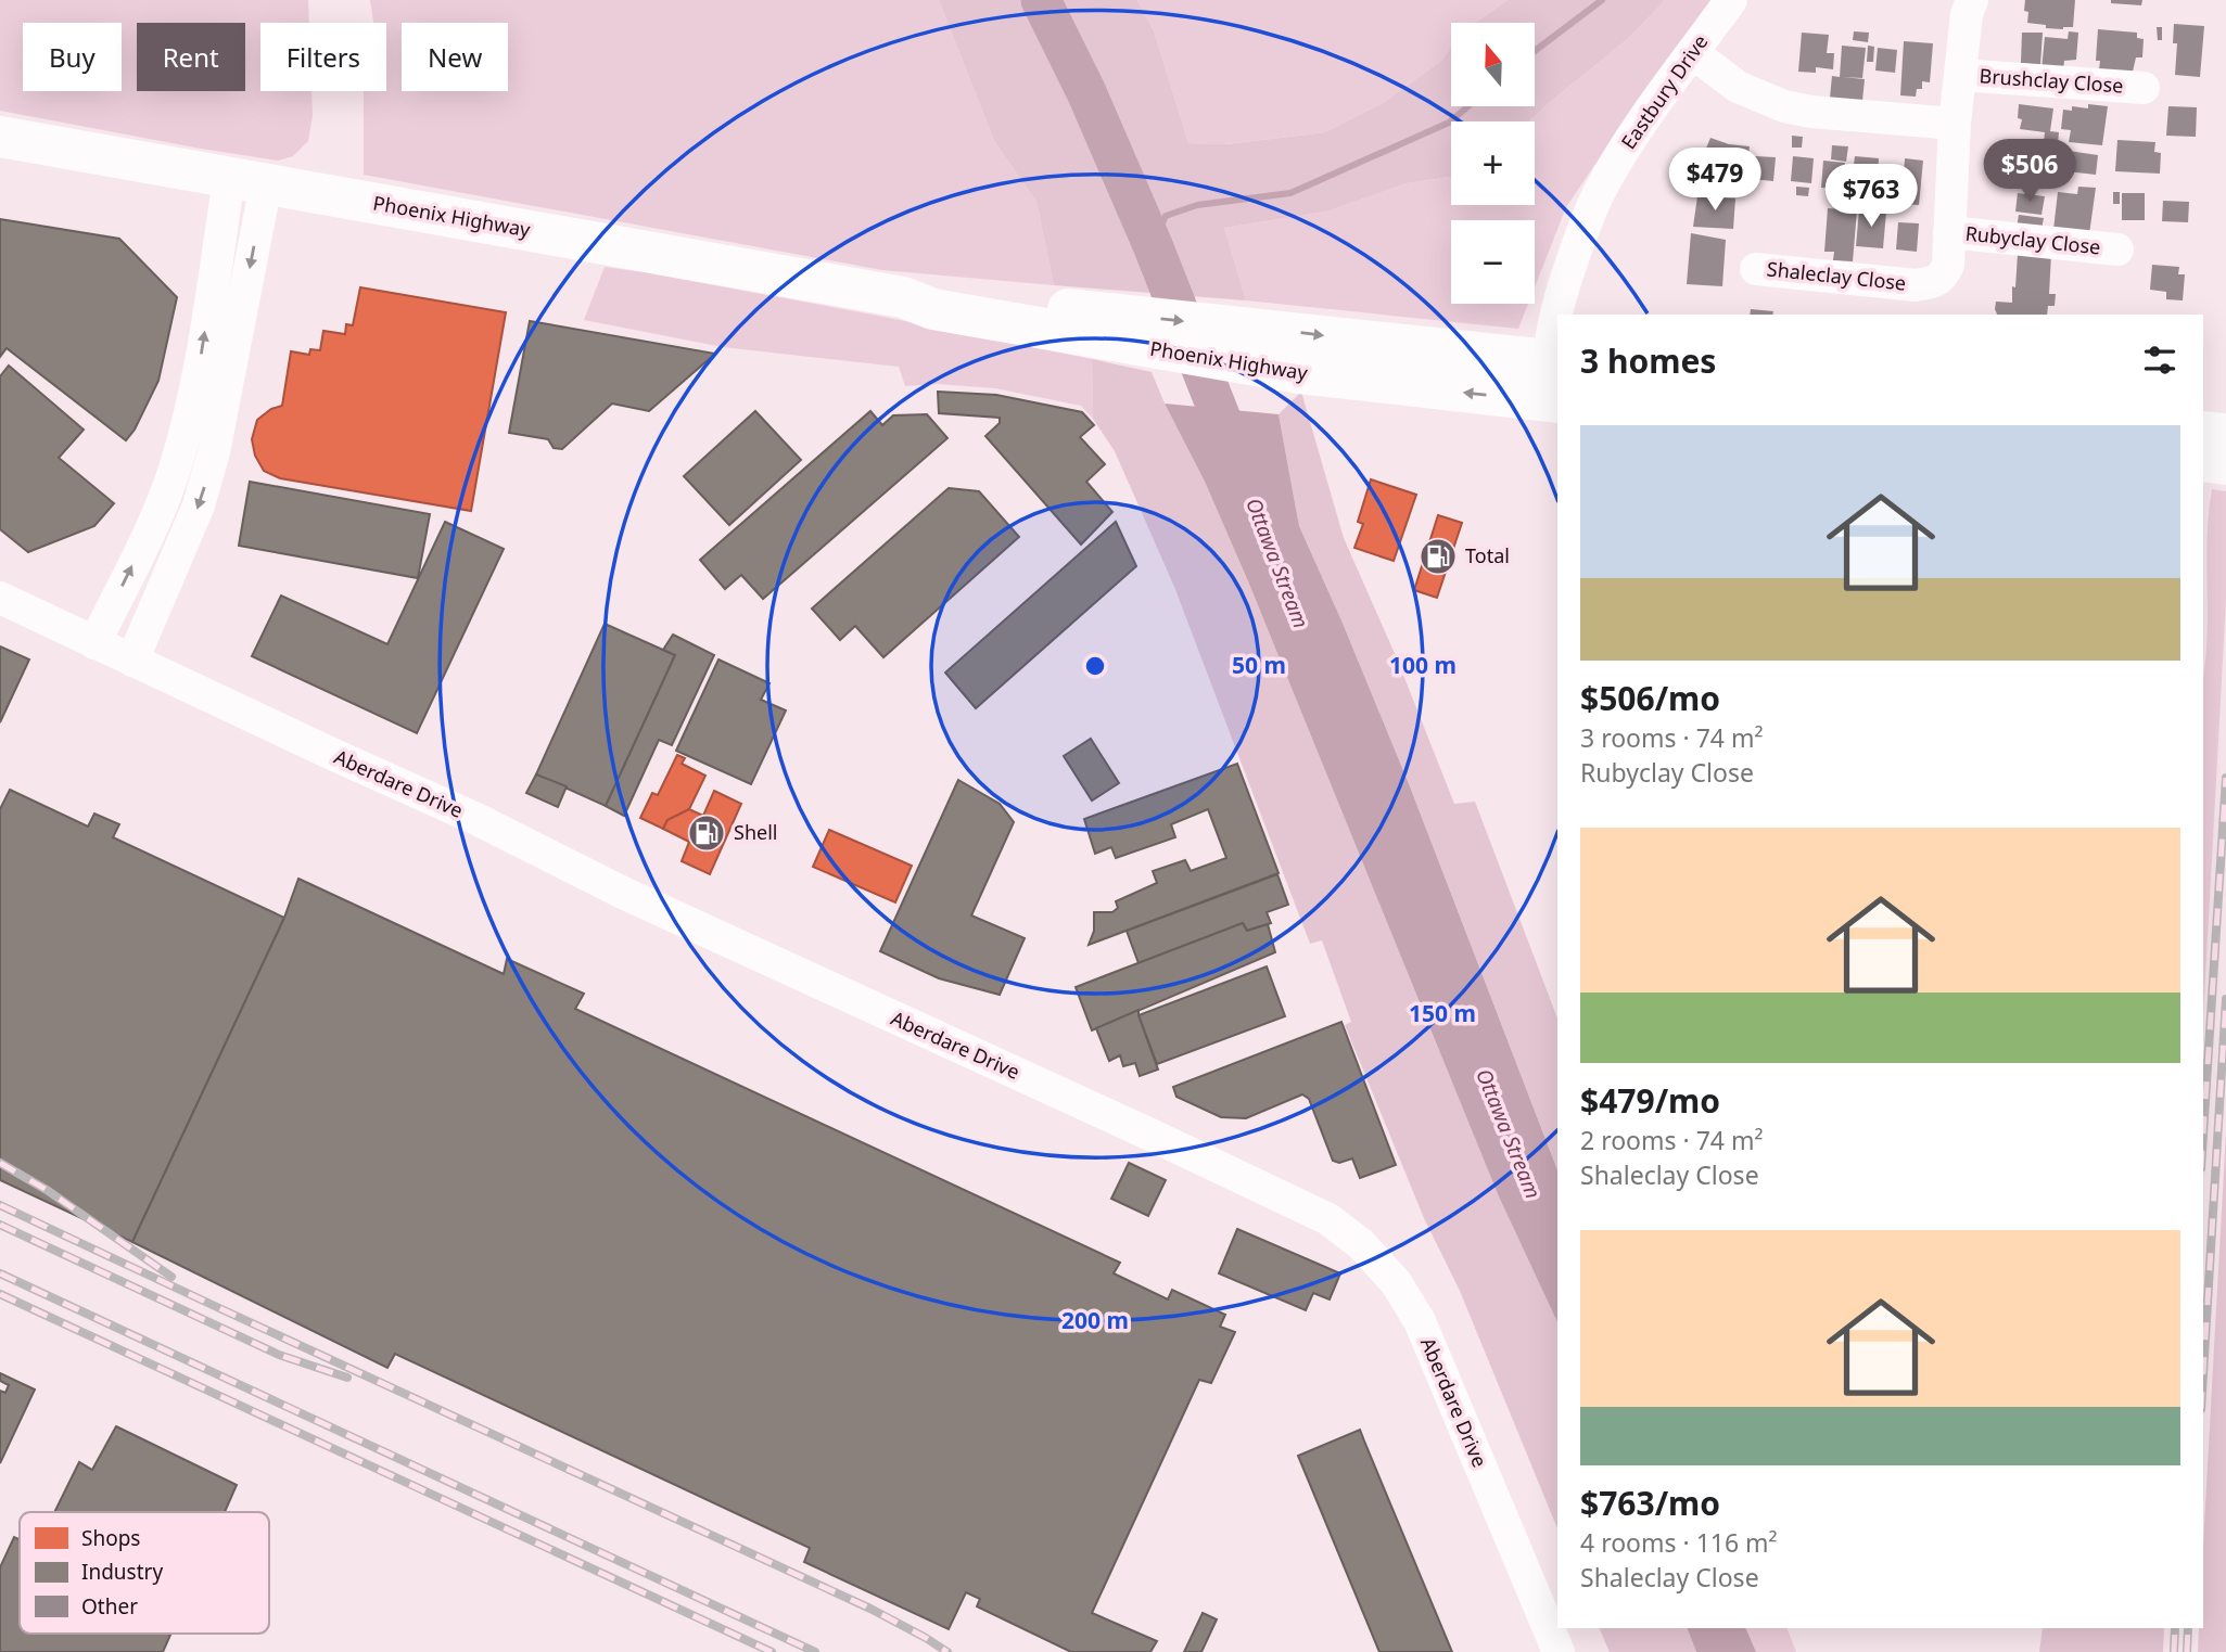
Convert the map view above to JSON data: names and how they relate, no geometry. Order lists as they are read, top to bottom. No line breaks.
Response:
{"streets":{"main road":["Phoenix Highway"],"street":["Brushclay Close","Eastbury Drive","Rubyclay Close","Shaleclay Close","Aberdare Drive"]},"crossings":[["Brushclay Close","Shaleclay Close"],["Eastbury Drive","Phoenix Highway"],["Rubyclay Close","Shaleclay Close"]],"water":["Ottawa Stream"],"places":{"fuel station":["Total","Shell"]},"legend":["Shops","Industry","Other"],"north":"top","page":{"map_buttons":["+","−"],"chip":["Buy","Rent","Filters","New"],"price":["$506","$479","$763"],"heading":"3 homes","list":[{"name":"$506/mo","note":"3 rooms · 74 m² · Rubyclay Close"},{"name":"$479/mo","note":"2 rooms · 74 m² · Shaleclay Close"},{"name":"$763/mo","note":"4 rooms · 116 m² · Shaleclay Close"}]},"rings":["50 m","100 m","150 m","200 m"]}
